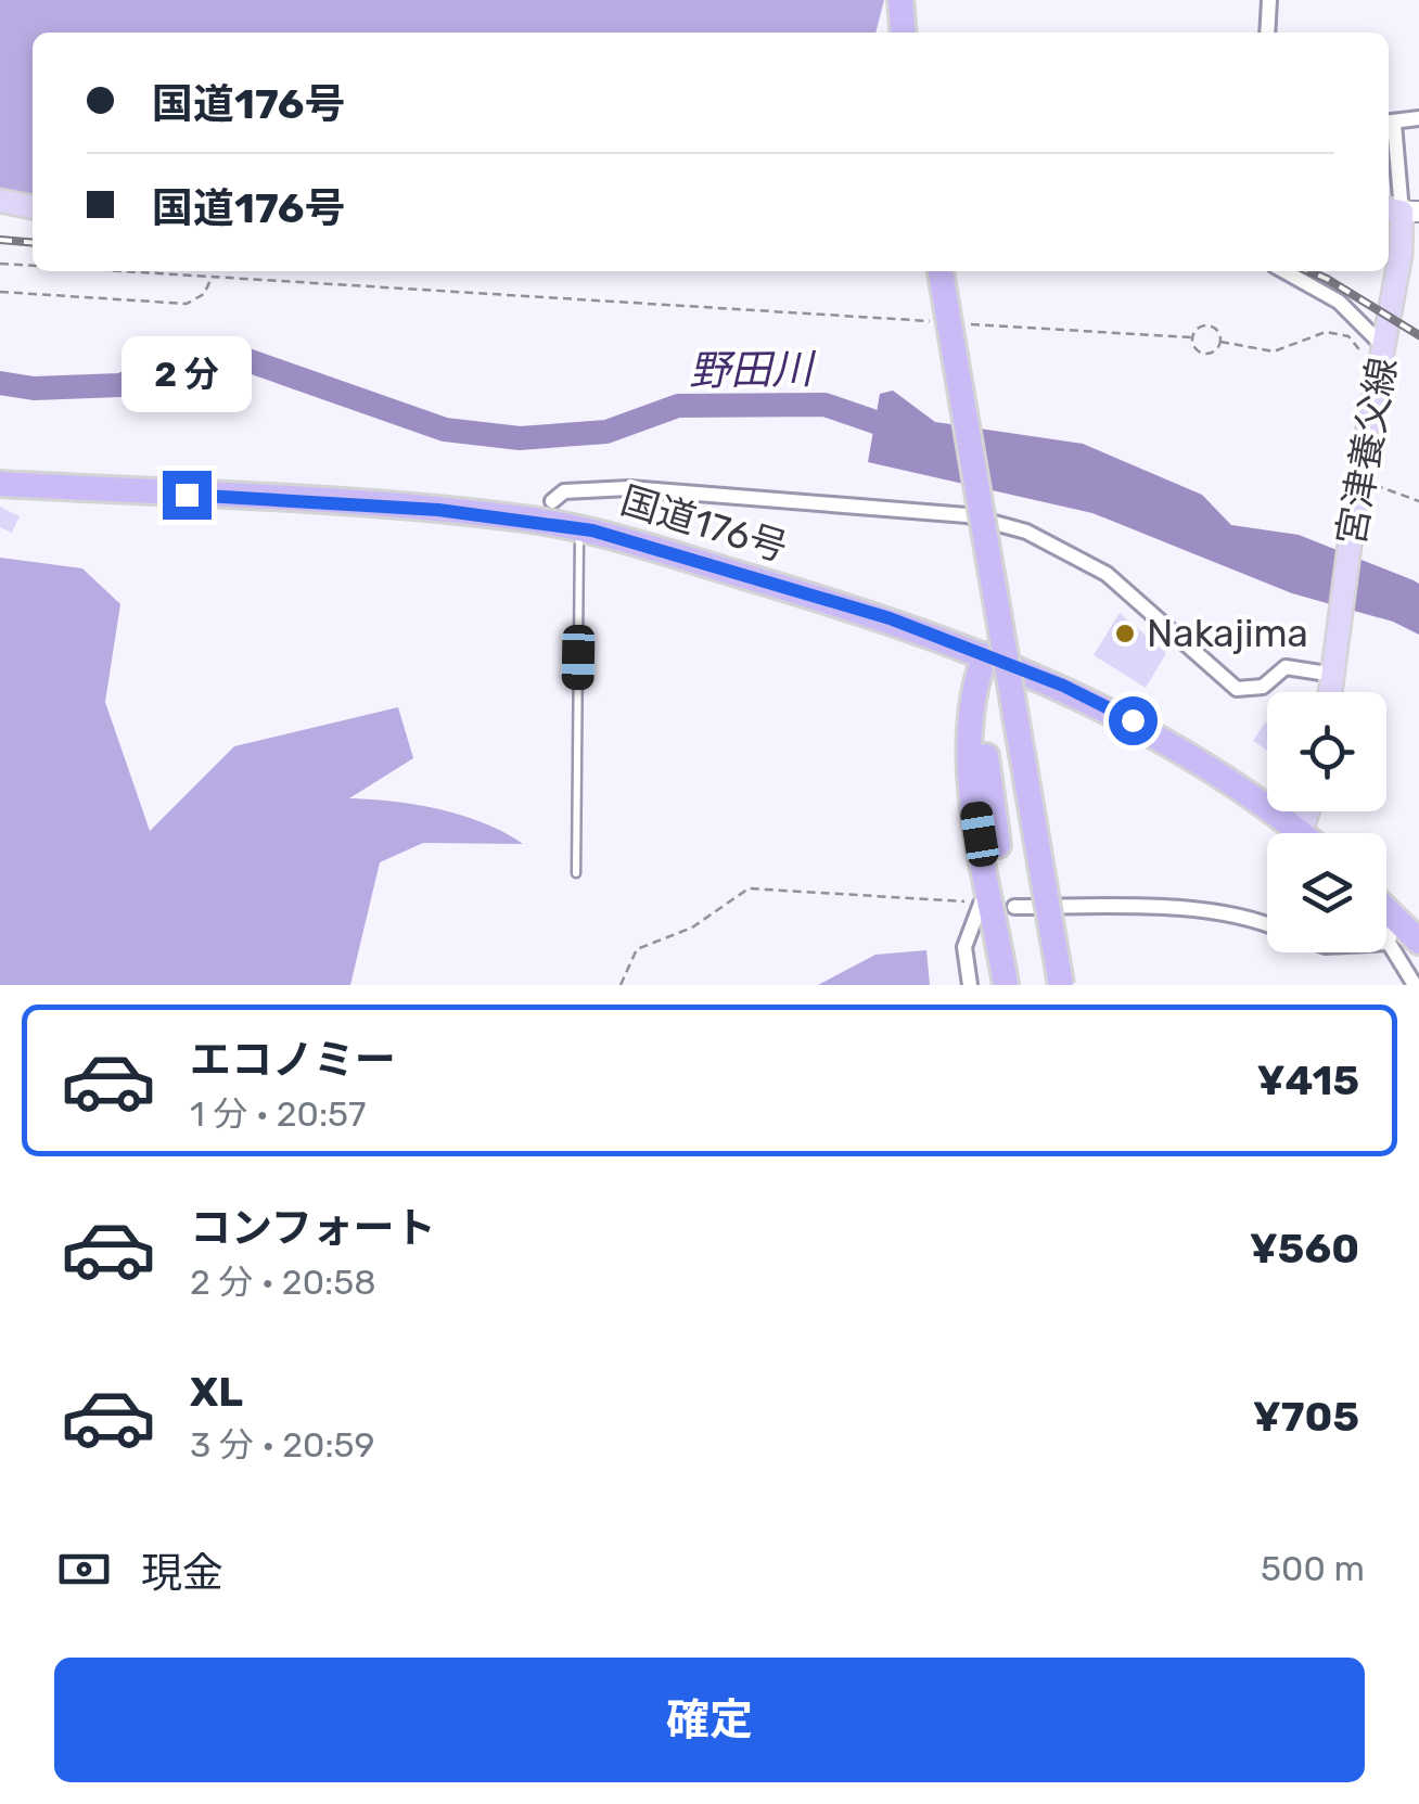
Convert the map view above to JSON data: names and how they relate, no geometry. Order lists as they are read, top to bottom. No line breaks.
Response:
{"streets":{"highway":["国道176号"],"main road":["宮津養父線"]},"water":["野田川"],"places":["Nakajima"],"page":{"banner":["国道176号","国道176号"],"bubble":"2 分","list":[{"name":"エコノミー","note":"1 分 · 20:57","value":"¥415"},{"name":"コンフォート","note":"2 分 · 20:58","value":"¥560"},{"name":"XL","note":"3 分 · 20:59","value":"¥705"}],"pay":["現金","500 m"],"buttons":"確定"}}
